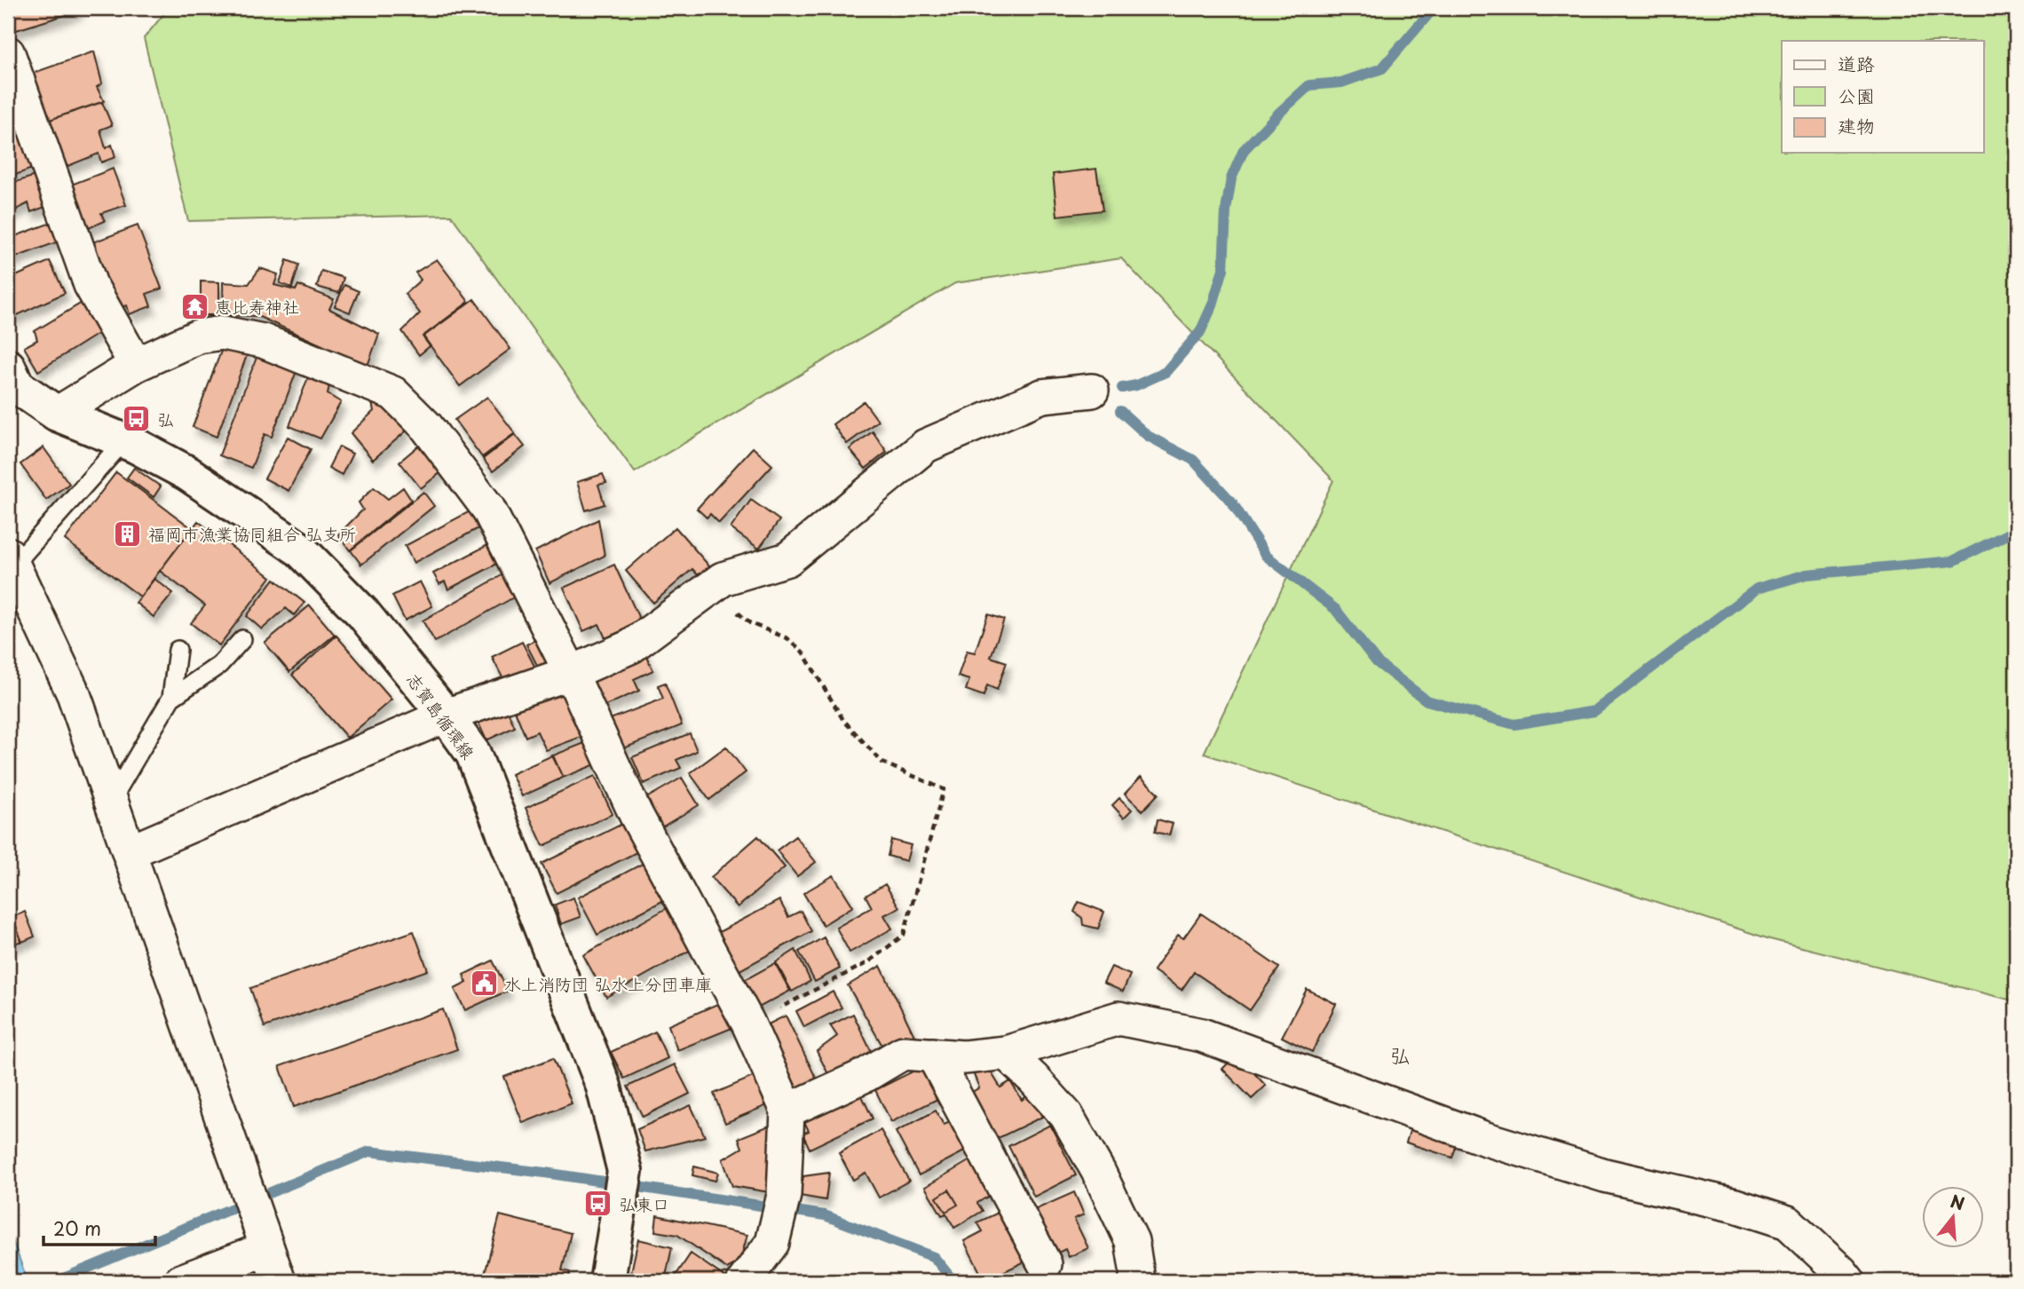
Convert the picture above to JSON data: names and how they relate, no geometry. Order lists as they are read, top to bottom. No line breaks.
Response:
{"streets":{"main road":["志賀島循環線"]},"districts":["弘"],"places":{"temple":["恵比寿神社"],"bus stop":["弘","弘東口"],"building":["福岡市漁業協同組合 弘支所"],"public building":["水上消防団 弘水上分団車庫"]},"legend":["道路","公園","建物"],"scale_bar":"20 m","north":"top"}
